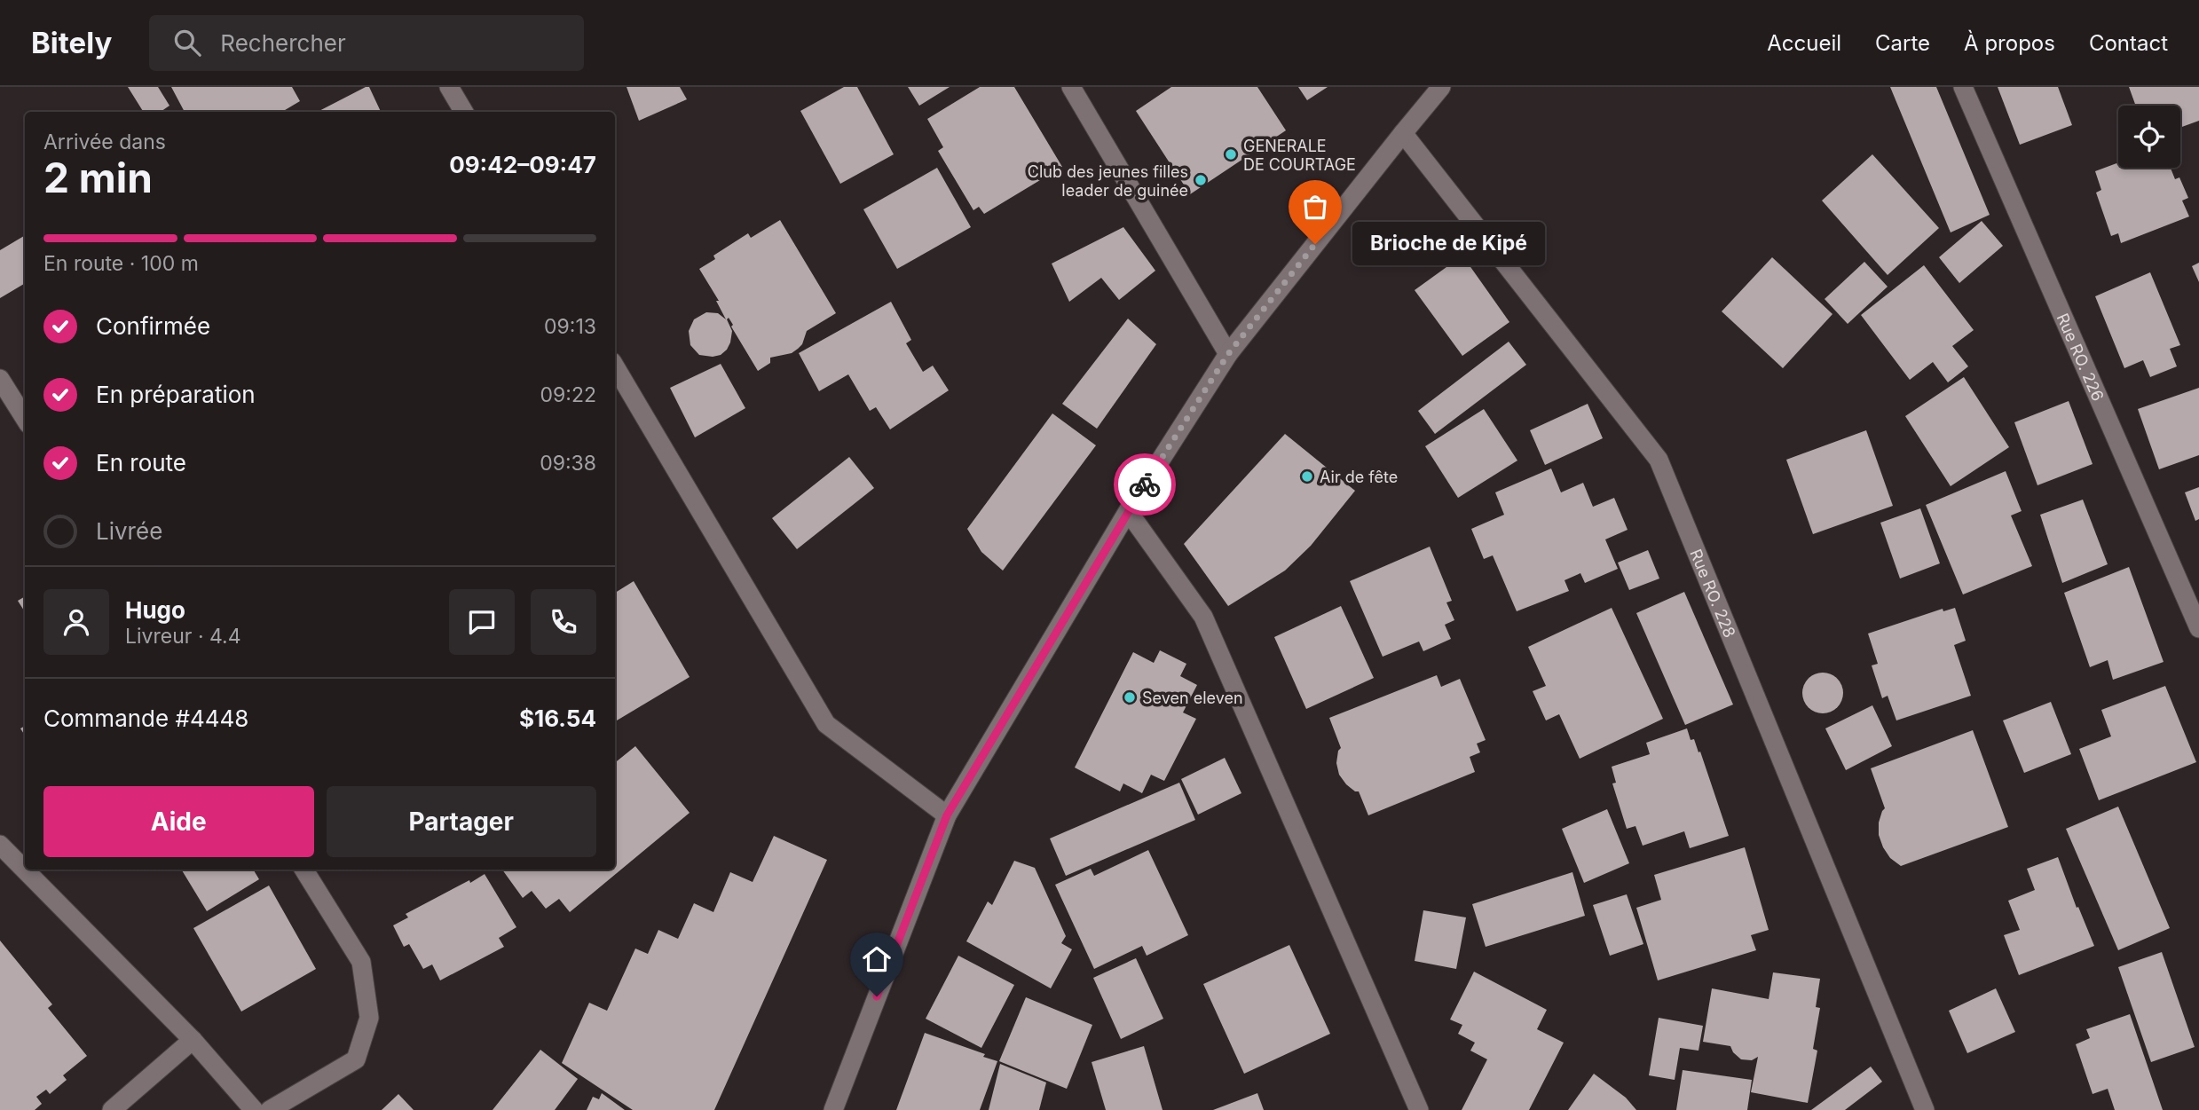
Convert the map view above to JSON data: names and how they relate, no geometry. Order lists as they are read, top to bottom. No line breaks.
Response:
{"streets":{"street":["Rue RO. 226","Rue RO. 228"]},"places":["GENERALE DE COURTAGE","Club des jeunes filles leader de guinée","Brioche de Kipé","Air de fête","Seven eleven"],"page":{"header":"Bitely","search":"Rechercher","nav":["Accueil","Carte","À propos","Contact"],"heading":["2 min","Arrivée dans","09:42–09:47"],"panel":["Hugo","Livreur · 4.4","Commande #4448","$16.54"],"bar":"En route · 100 m","bubble":"Brioche de Kipé","list":[["Confirmée","09:13"],["En préparation","09:22"],["En route","09:38"],"Livrée"],"buttons":["Aide","Partager"]}}
